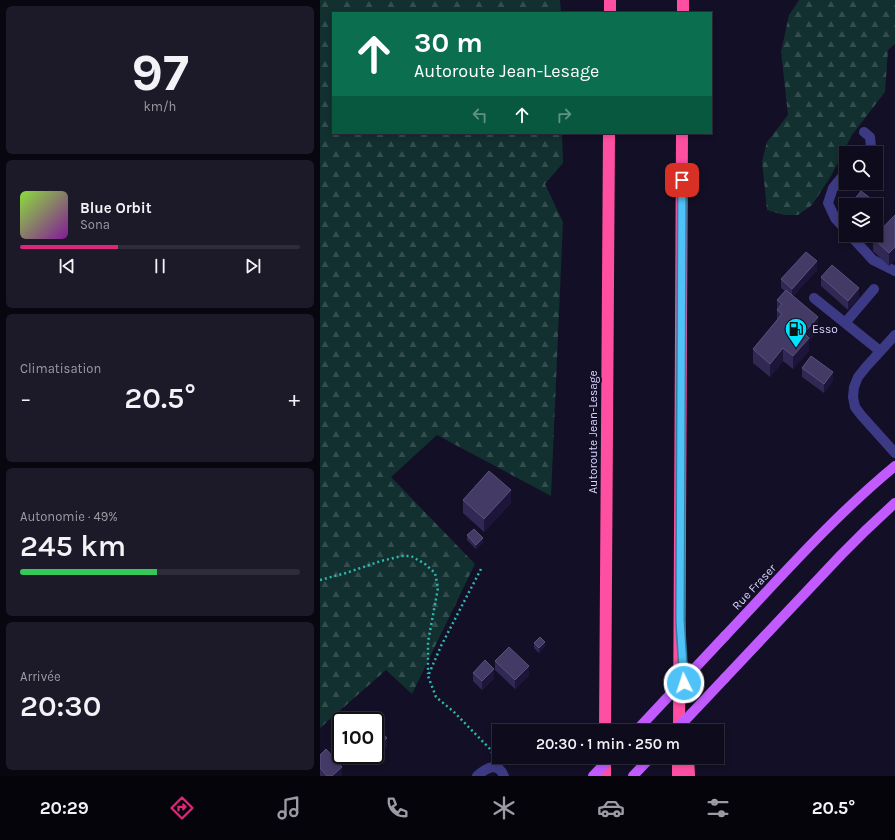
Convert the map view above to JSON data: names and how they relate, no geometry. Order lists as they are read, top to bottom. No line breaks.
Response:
{"streets":{"highway":["Autoroute Jean-Lesage"],"main road":["Rue Fraser"]},"places":{"fuel station":["Esso"]},"page":{"tile":[["97","km/h"],"Climatisation",["Autonomie · 49%","245 km"],["Arrivée","20:30"]],"turn":["30 m","Autoroute Jean-Lesage"],"song":["Blue Orbit","Sona"],"heat":["−","20.5°","+"],"limit":"100","trip":"20:30 · 1 min · 250 m","tabs":["20:29","20.5°"]}}
